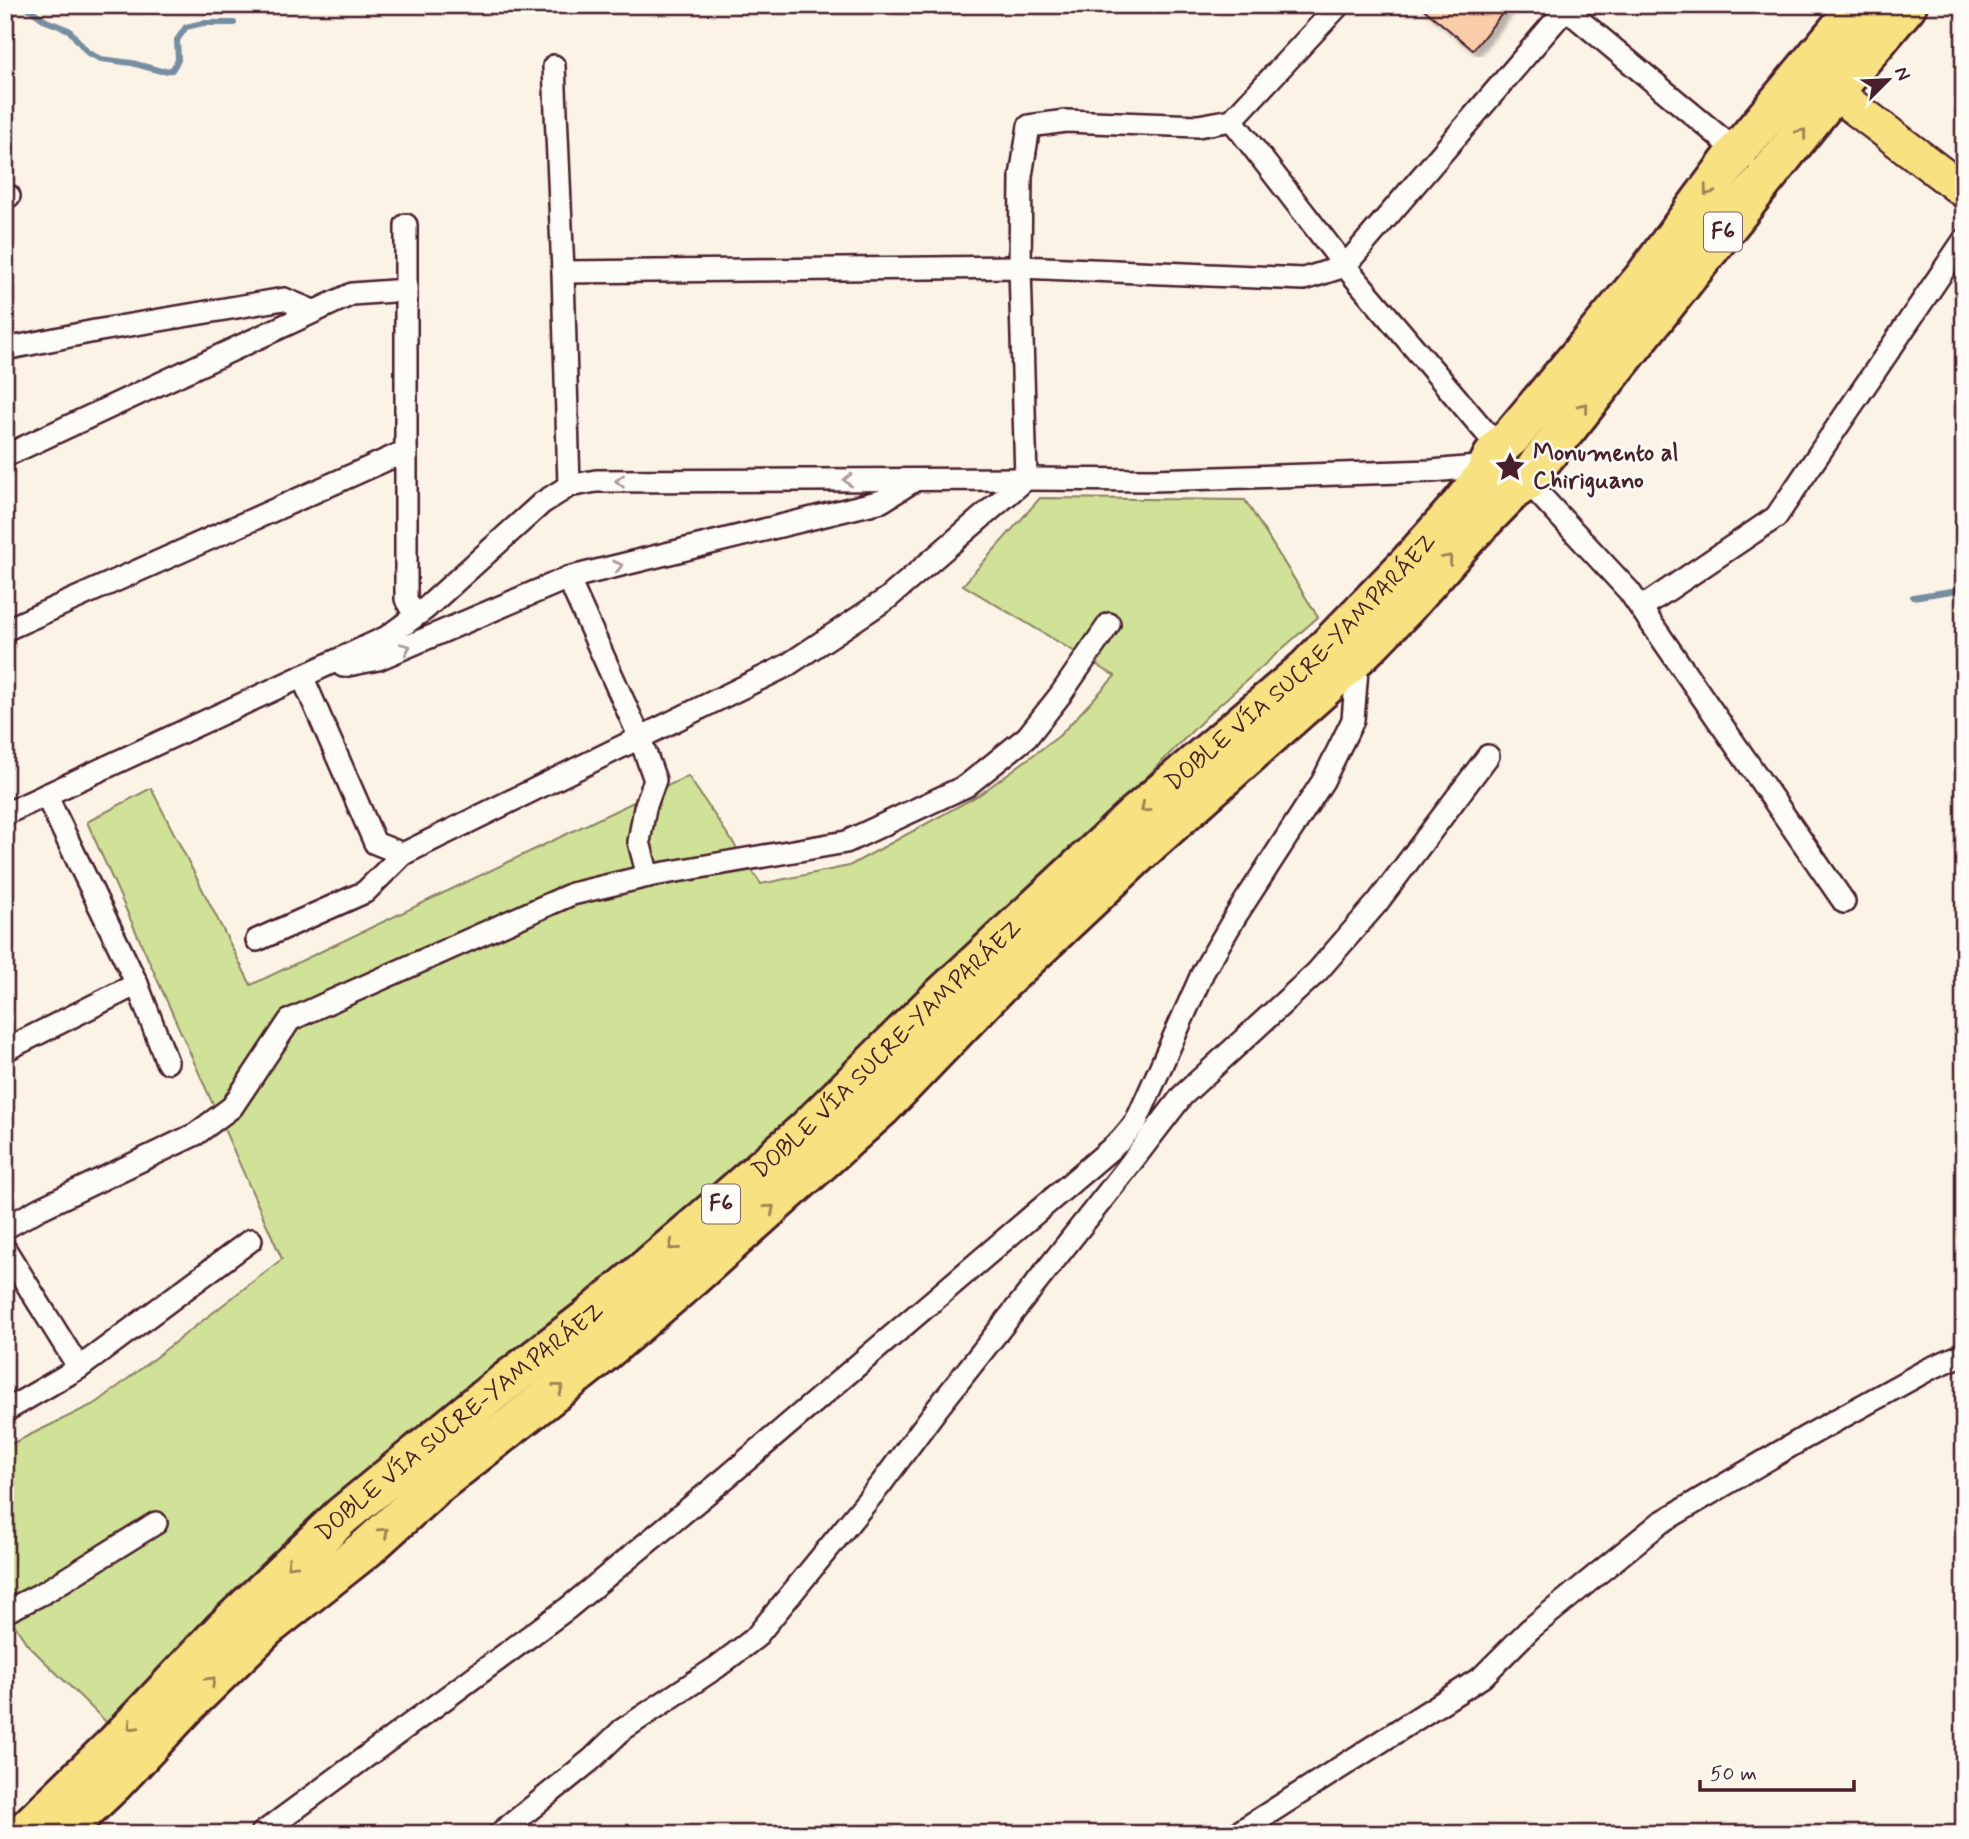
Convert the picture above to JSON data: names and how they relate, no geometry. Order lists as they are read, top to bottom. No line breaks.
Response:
{"streets":{"highway":["F6","DOBLE VÍA SUCRE-YAMPARÁEZ"]},"places":{"place":["Monumento al Chiriguano"]},"scale_bar":"50 m","north":"top right"}
